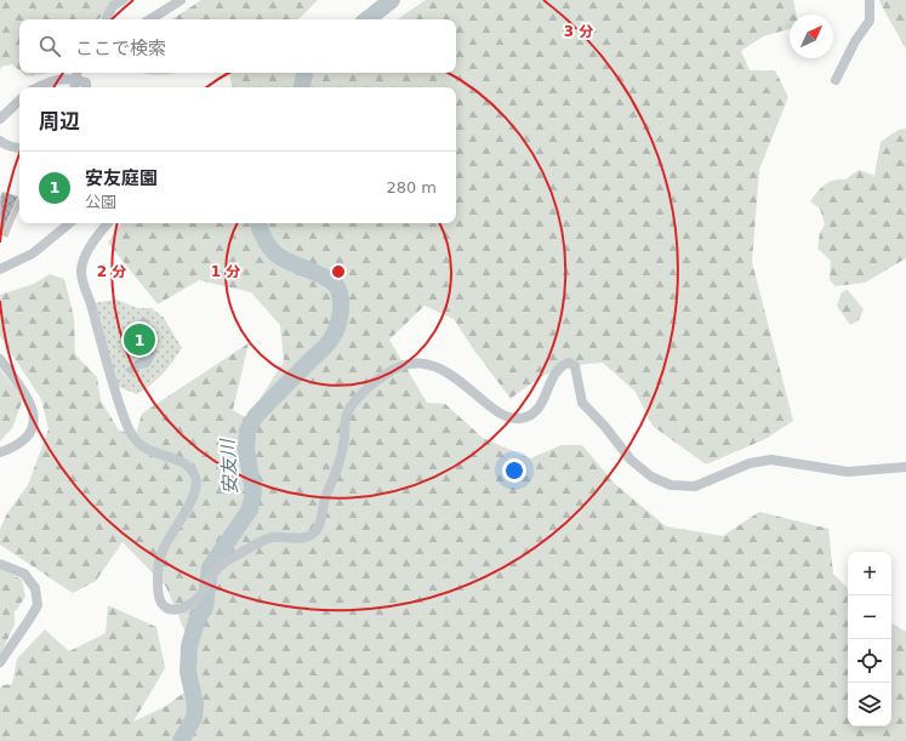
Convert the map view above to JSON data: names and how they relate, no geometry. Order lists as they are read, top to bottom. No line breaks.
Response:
{"water":["安友川"],"north":"top right","page":{"search":"ここで検索","heading":"周辺","list":[{"mark":"1","name":"安友庭園","note":"公園","value":"280 m"}],"pins":"1","map_buttons":["+","−"]},"rings":["3 分","1 分","2 分"]}
